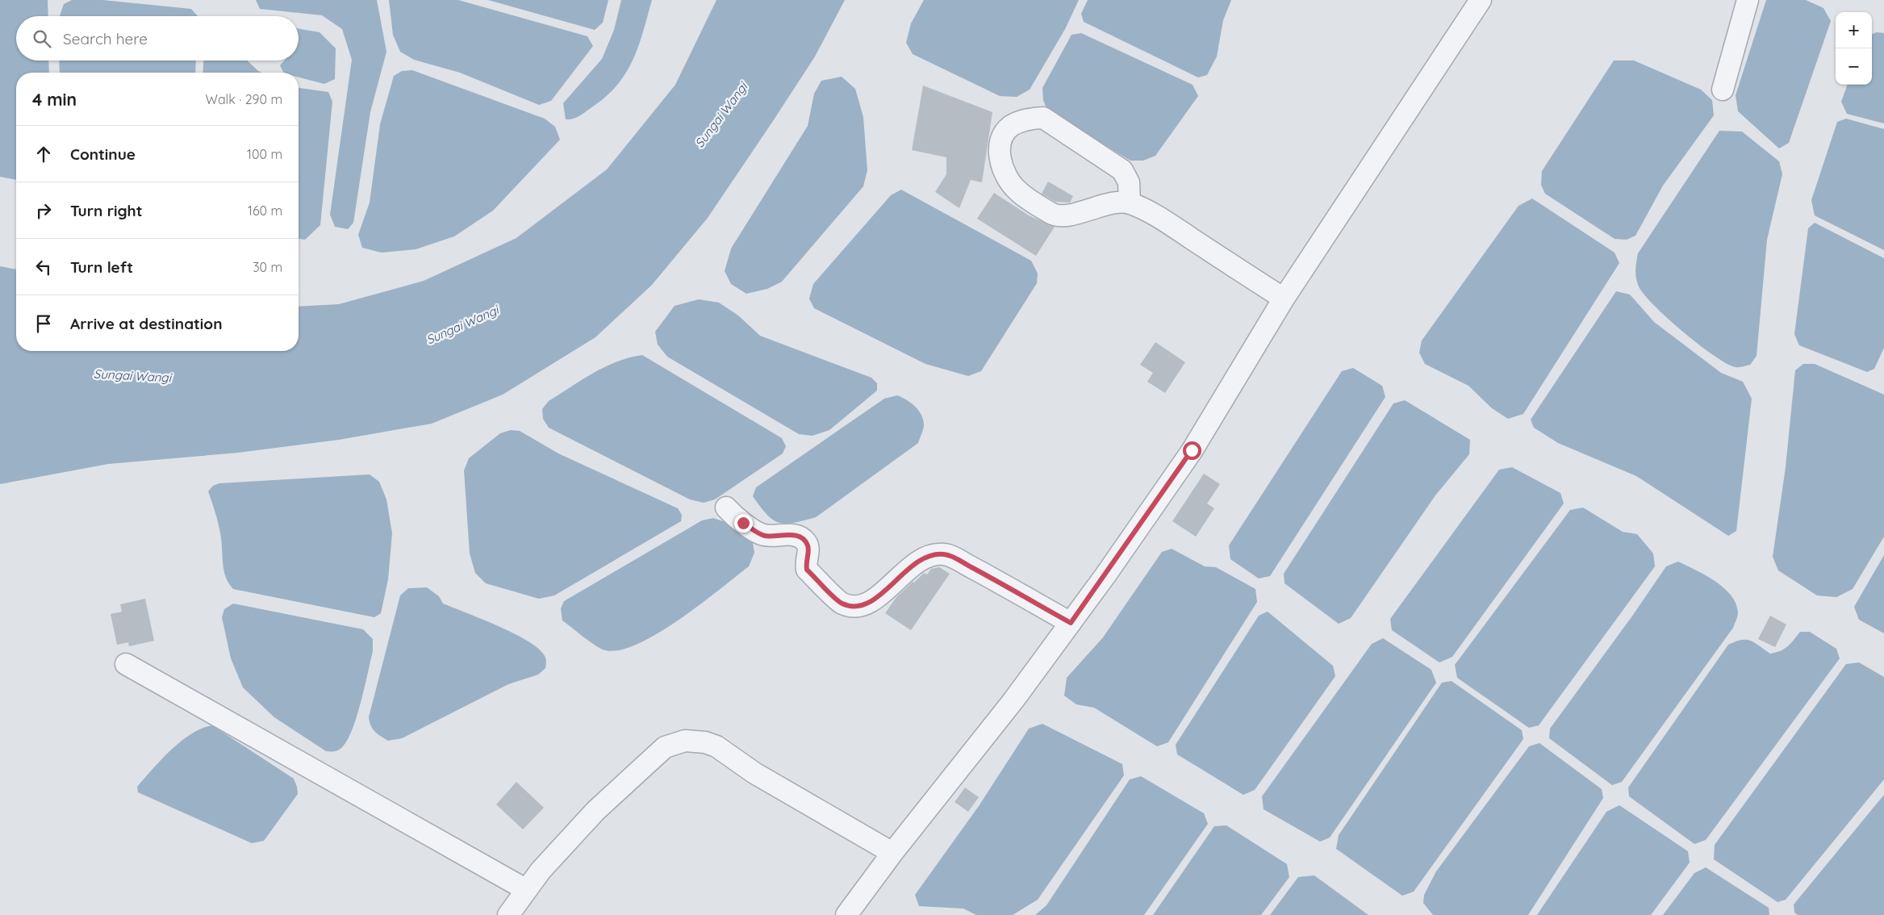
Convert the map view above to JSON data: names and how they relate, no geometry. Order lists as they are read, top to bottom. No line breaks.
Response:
{"water":["Sungai Wangi"],"page":{"map_buttons":["+","−"],"search":"Search here","heading":["4 min","Walk · 290 m"],"list":[["Continue","100 m"],["Turn right","160 m"],["Turn left","30 m"],"Arrive at destination"]}}
